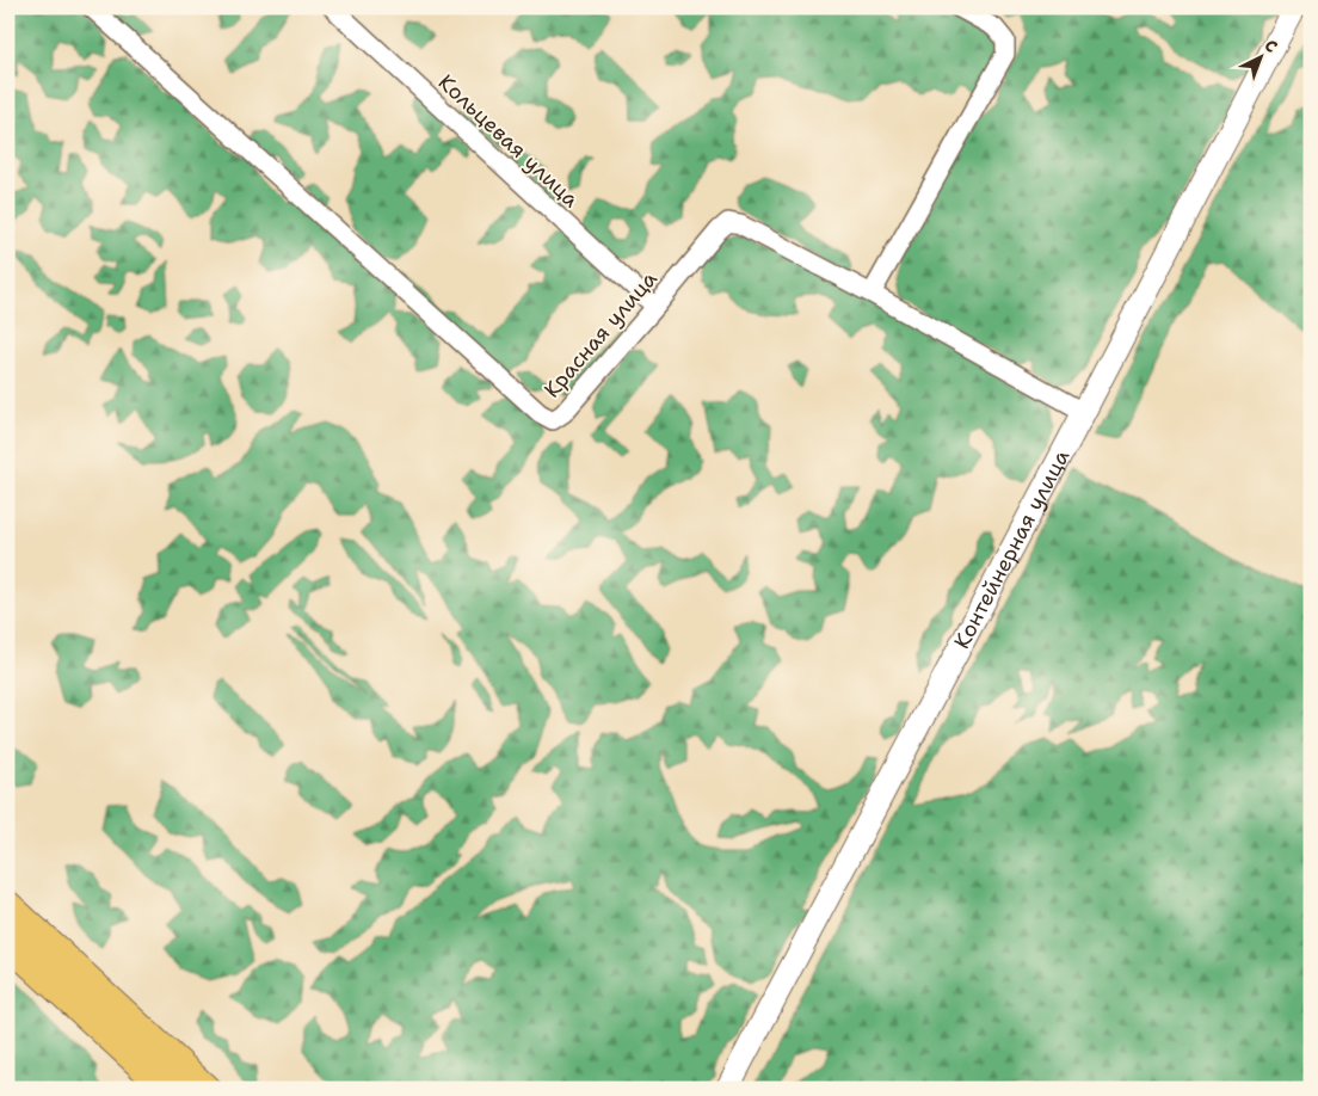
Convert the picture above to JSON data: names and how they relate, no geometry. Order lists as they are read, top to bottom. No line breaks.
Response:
{"streets":{"street":["Кольцевая улица","Красная улица","Контейнерная улица"]},"crossings":[["Кольцевая улица","Красная улица"],["Красная улица","Контейнерная улица"]],"north":"top right"}
